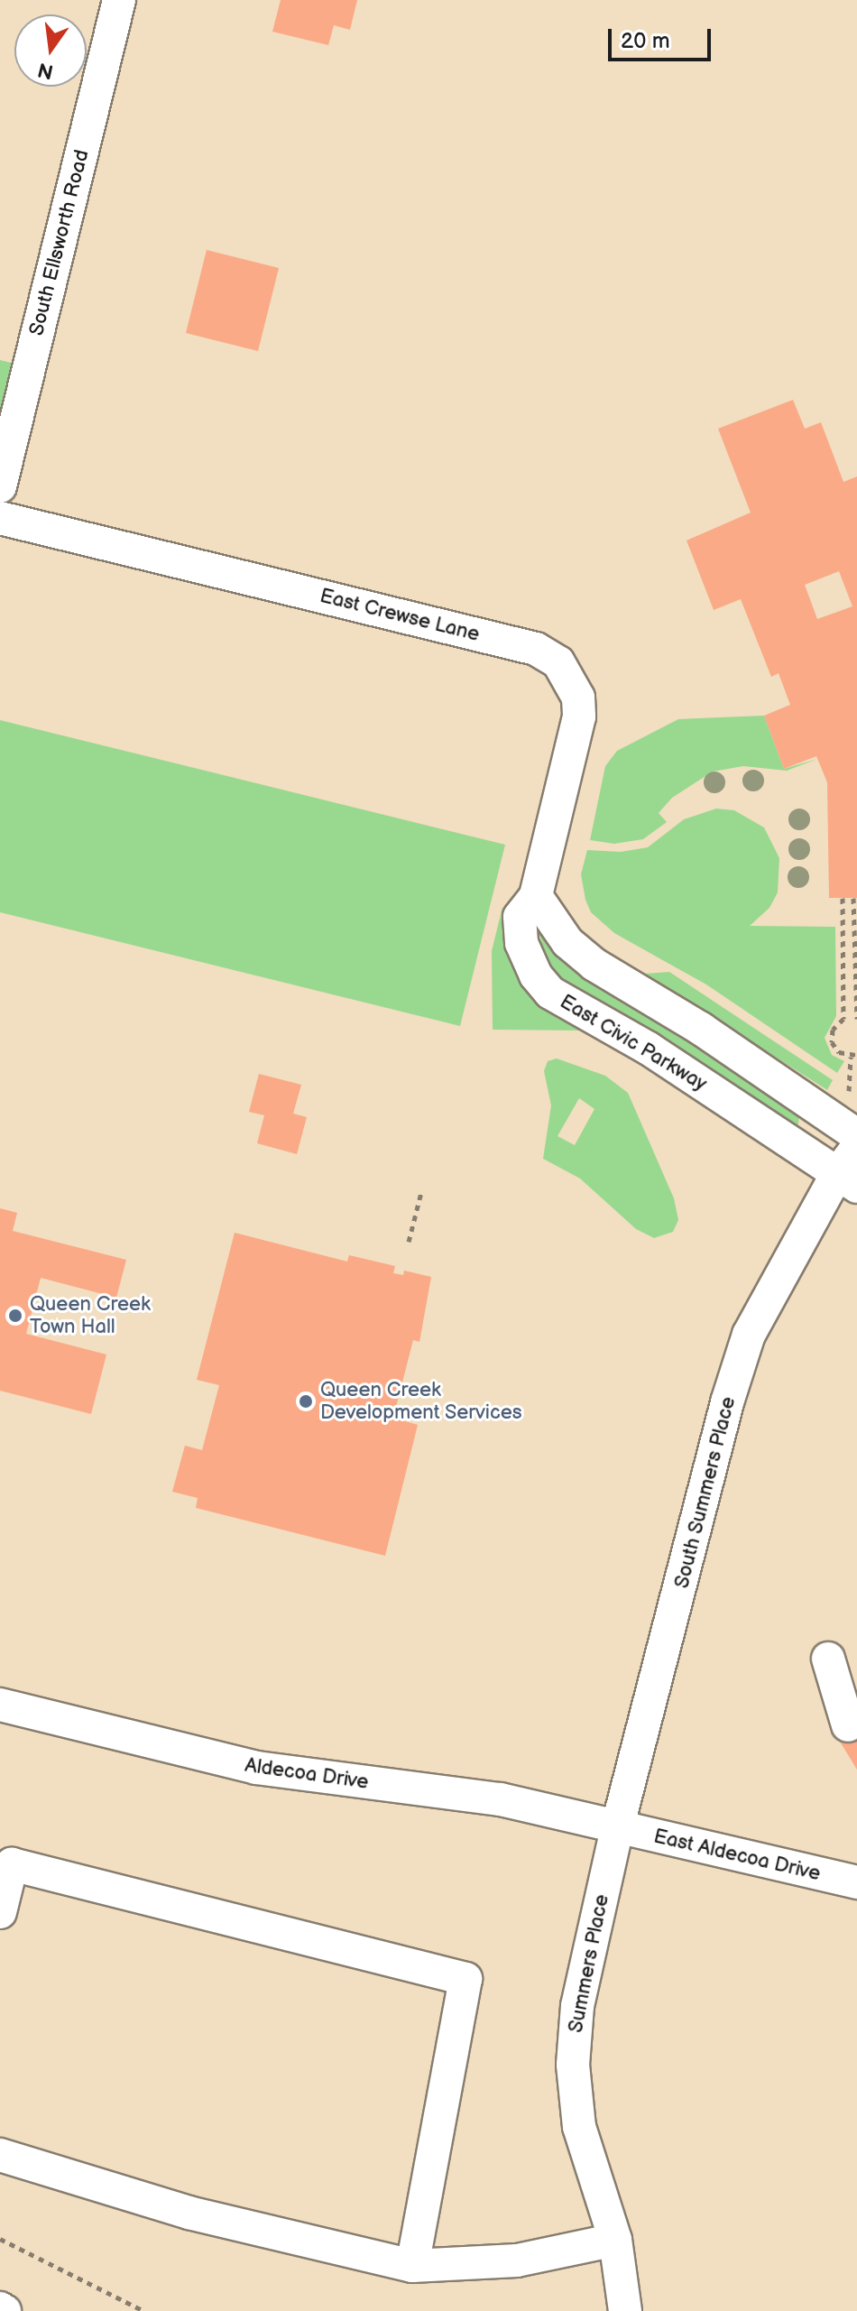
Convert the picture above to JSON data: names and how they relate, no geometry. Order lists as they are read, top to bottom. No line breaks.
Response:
{"streets":{"street":["South Ellsworth Road","East Crewse Lane","East Civic Parkway","South Summers Place","Aldecoa Drive","East Aldecoa Drive","Summers Place"]},"crossings":[["East Crewse Lane","East Civic Parkway"],["East Civic Parkway","South Summers Place"],["South Summers Place","Aldecoa Drive"],["South Summers Place","East Aldecoa Drive"],["South Summers Place","Summers Place"],["Aldecoa Drive","East Aldecoa Drive"],["Aldecoa Drive","Summers Place"],["East Aldecoa Drive","Summers Place"]],"places":["Queen Creek Town Hall","Queen Creek Development Services"],"scale_bar":"20 m","north":"bottom"}
